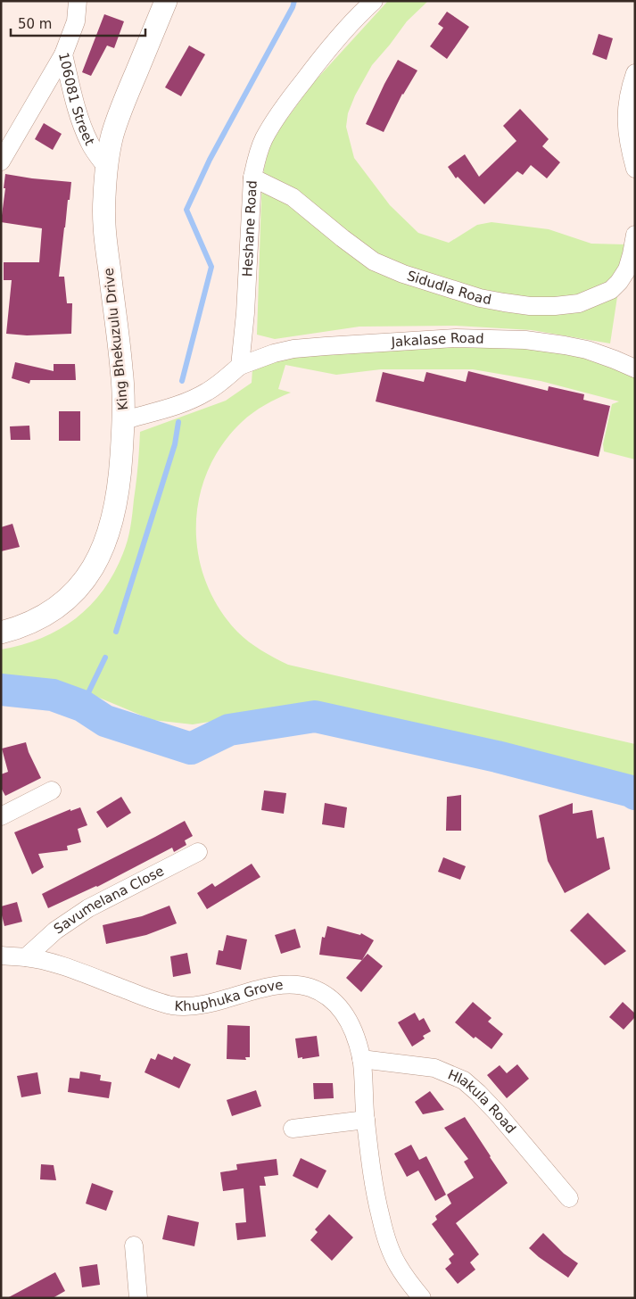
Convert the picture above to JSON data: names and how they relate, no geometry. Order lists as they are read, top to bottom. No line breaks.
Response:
{"streets":{"street":["106081 Street","Heshane Road","Sidudla Road","King Bhekuzulu Drive","Jakalase Road","Savumelana Close","Khuphuka Grove","Hlakula Road"]},"crossings":[["106081 Street","King Bhekuzulu Drive"],["Heshane Road","Sidudla Road"],["Heshane Road","Jakalase Road"],["Savumelana Close","Khuphuka Grove"],["Khuphuka Grove","Hlakula Road"]],"scale_bar":"50 m"}
